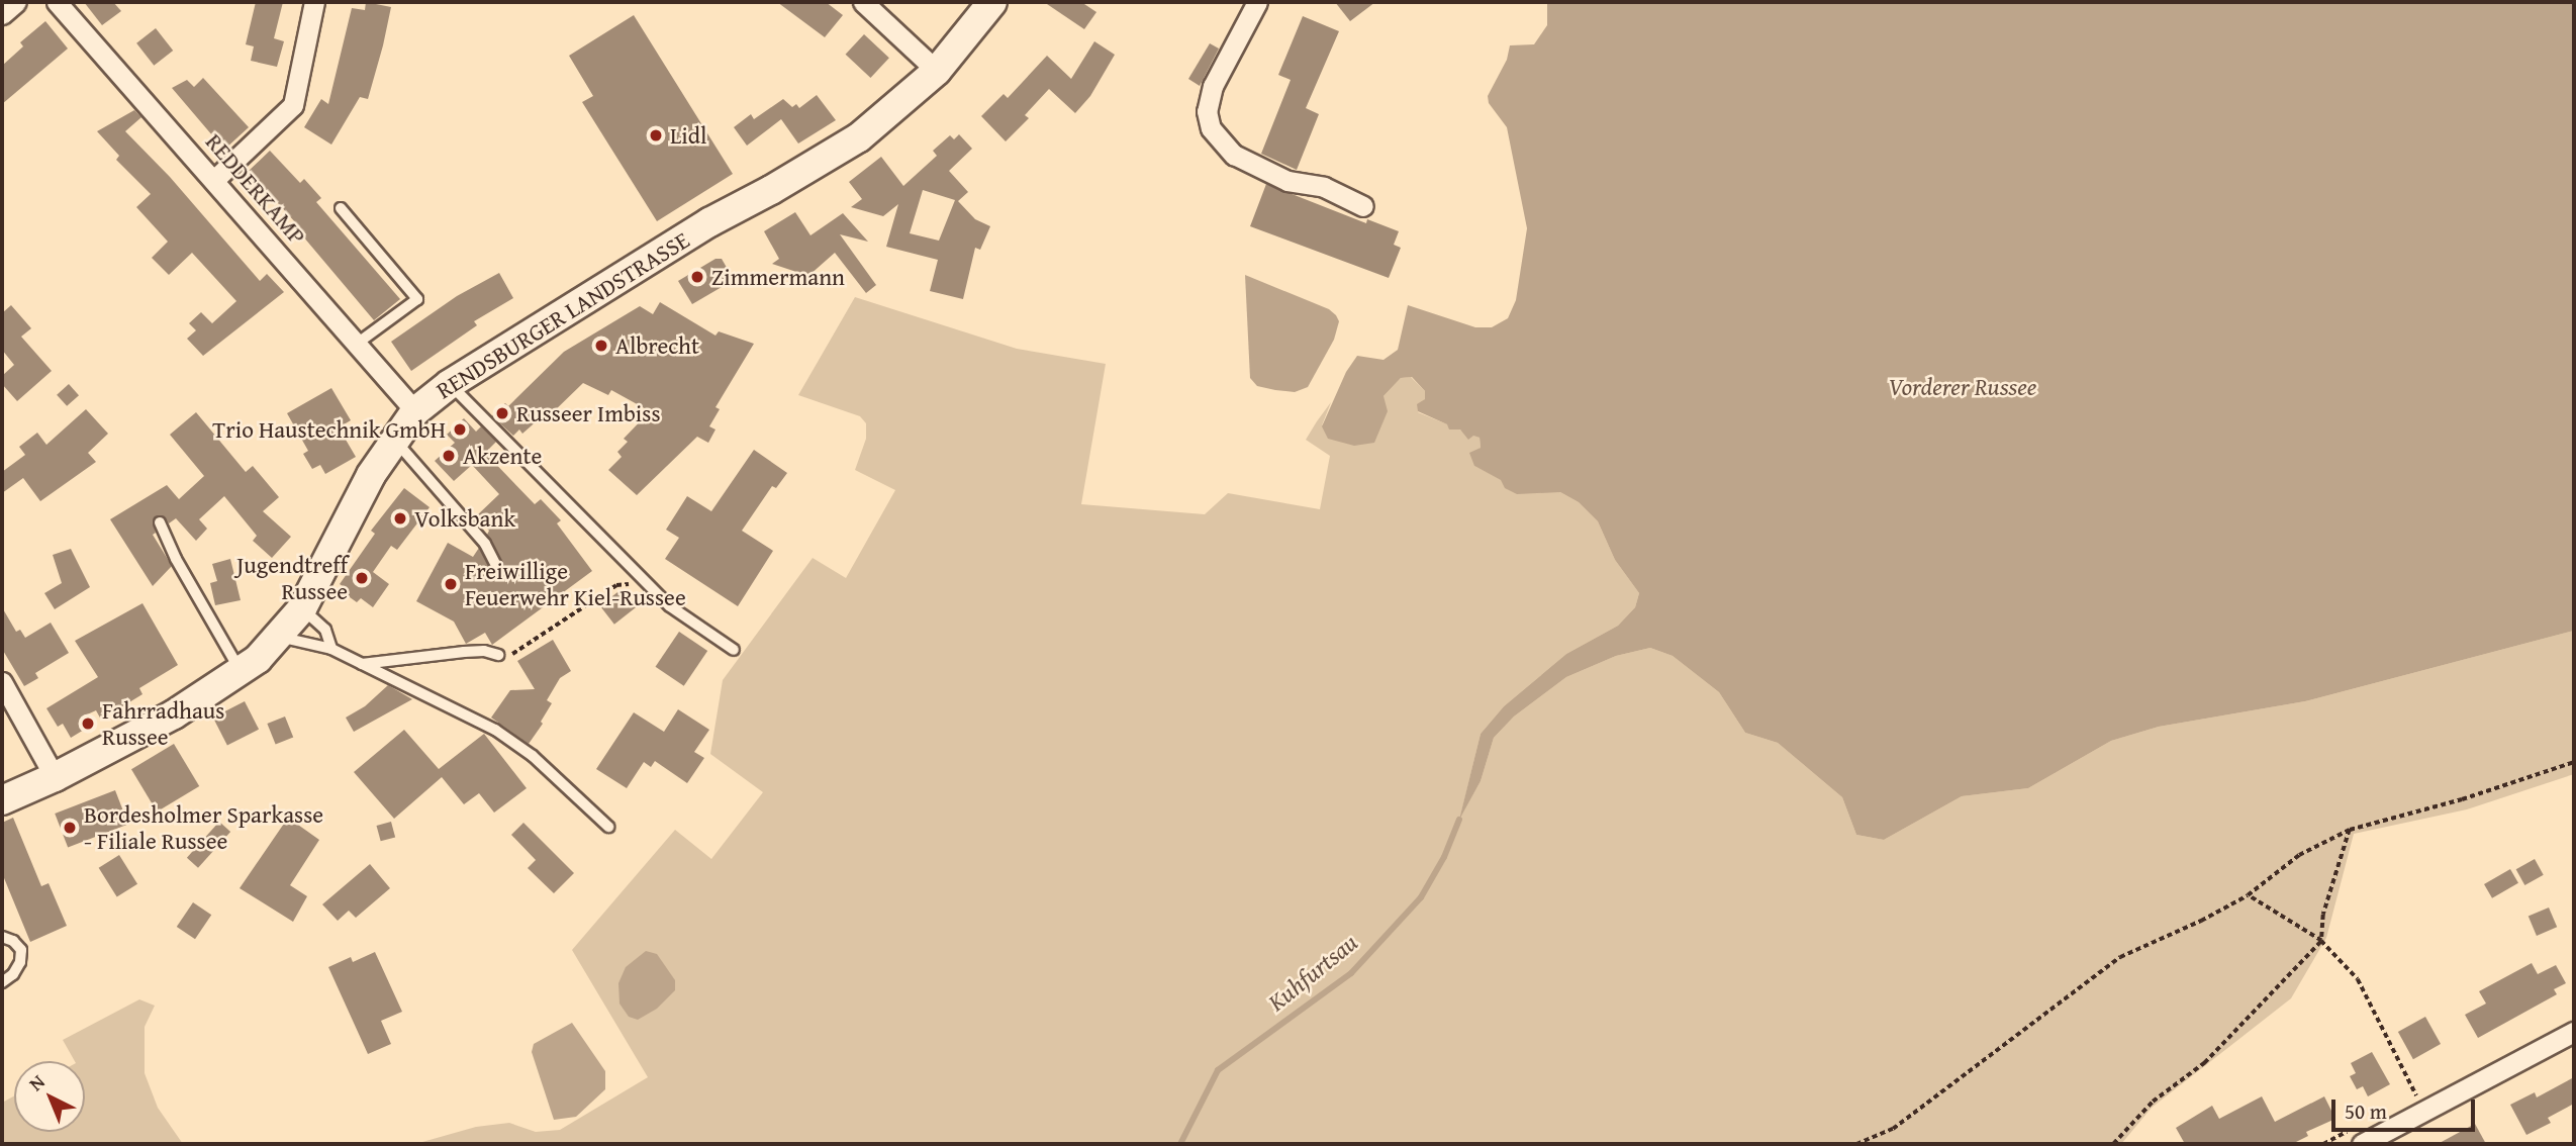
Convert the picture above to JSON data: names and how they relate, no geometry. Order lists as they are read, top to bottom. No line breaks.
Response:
{"streets":{"street":["REDDERKAMP","RENDSBURGER LANDSTRASSE"]},"crossings":[["REDDERKAMP","RENDSBURGER LANDSTRASSE"]],"water":["Vorderer Russee","Kuhfurtsau"],"places":["Lidl","Zimmermann","Albrecht","Russeer Imbiss","Trio Haustechnik GmbH","Akzente","Volksbank","Jugendtreff Russee","Freiwillige Feuerwehr Kiel-Russee","Fahrradhaus Russee","Bordesholmer Sparkasse - Filiale Russee"],"scale_bar":"50 m","north":"top left"}
